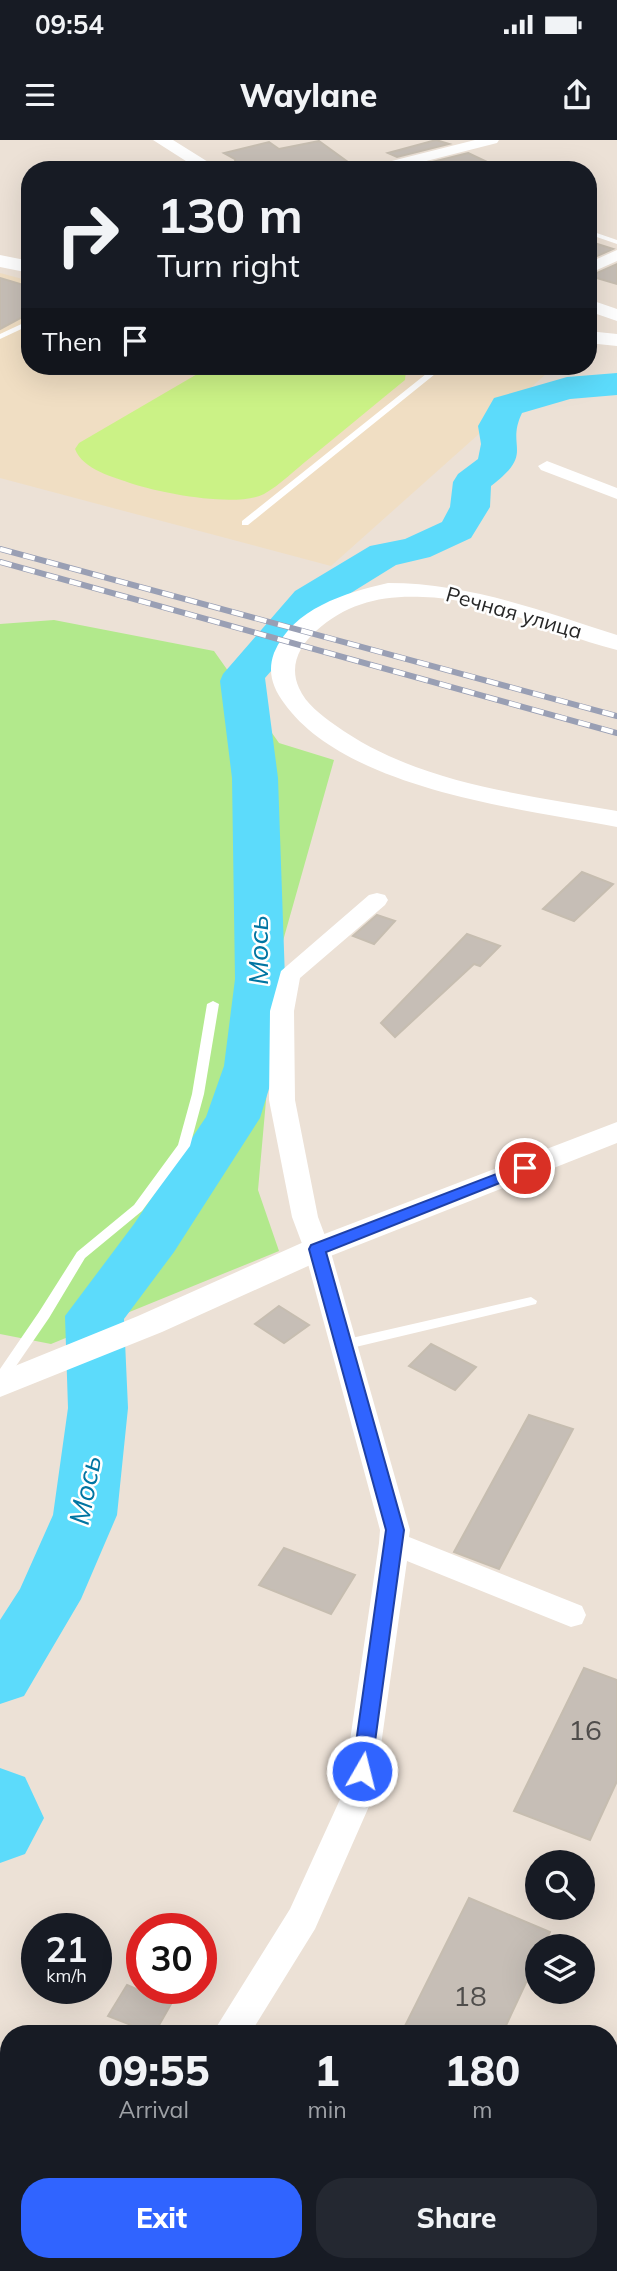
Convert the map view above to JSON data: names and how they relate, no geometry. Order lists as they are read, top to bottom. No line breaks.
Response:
{"streets":{"street":["Речная улица"]},"water":["Мось"],"house_numbers":["16","18"],"page":{"status":"09:54","header":"Waylane","turn":["130 m","Turn right"],"then":"Then","speed":"21 km/h","limit":"30","eta":["09:55","Arrival","1","min","180","m"],"buttons":["Exit","Share"]}}
